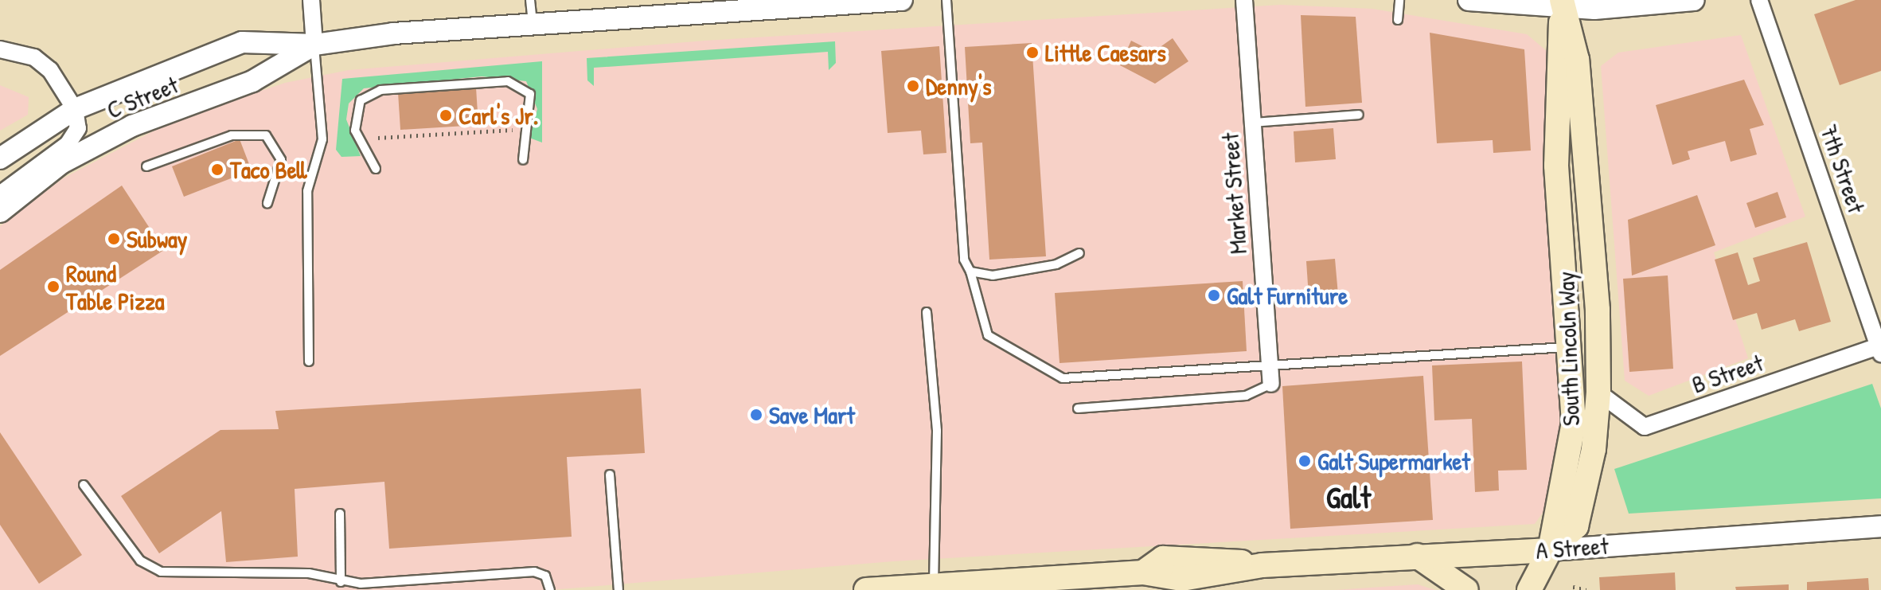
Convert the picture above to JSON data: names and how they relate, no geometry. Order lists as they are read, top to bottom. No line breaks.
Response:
{"streets":{"main road":["South Lincoln Way","A Street"],"street":["C Street","7th Street","Market Street","B Street"]},"crossings":[["7th Street","B Street"],["South Lincoln Way","B Street"],["South Lincoln Way","A Street"]],"districts":["Galt"],"places":["Little Caesars","Denny's","Carl's Jr.","Taco Bell","Subway","Round Table Pizza","Galt Furniture","Save Mart","Galt Supermarket"]}
